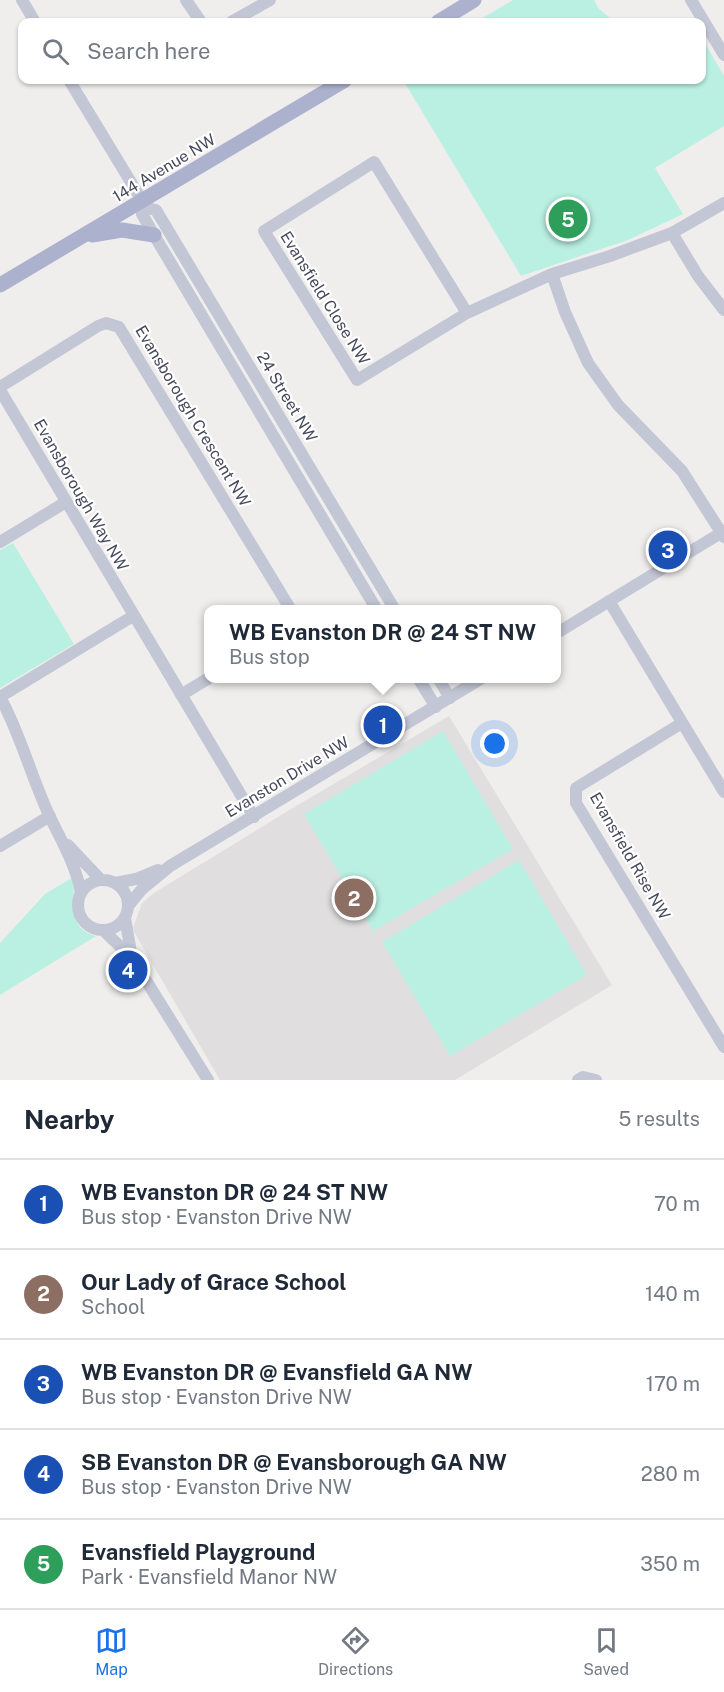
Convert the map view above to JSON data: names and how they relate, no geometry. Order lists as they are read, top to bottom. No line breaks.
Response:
{"streets":{"main road":["144 Avenue NW"],"street":["Evansfield Close NW","24 Street NW","Evansborough Crescent NW","Evansborough Way NW","Evanston Drive NW","Evansfield Rise NW"]},"crossings":[["144 Avenue NW","24 Street NW"],["Evansborough Crescent NW","Evansborough Way NW"],["Evansborough Way NW","Evanston Drive NW"]],"page":{"search":"Search here","pins":["5","3","1","2","4"],"popup":["WB Evanston DR @ 24 ST NW","Bus stop"],"heading":["Nearby","5 results"],"list":[{"mark":"1","name":"WB Evanston DR @ 24 ST NW","note":"Bus stop · Evanston Drive NW","value":"70 m"},{"mark":"2","name":"Our Lady of Grace School","note":"School","value":"140 m"},{"mark":"3","name":"WB Evanston DR @ Evansfield GA NW","note":"Bus stop · Evanston Drive NW","value":"170 m"},{"mark":"4","name":"SB Evanston DR @ Evansborough GA NW","note":"Bus stop · Evanston Drive NW","value":"280 m"},{"mark":"5","name":"Evansfield Playground","note":"Park · Evansfield Manor NW","value":"350 m"}],"nav":["Map","Directions","Saved"]}}
